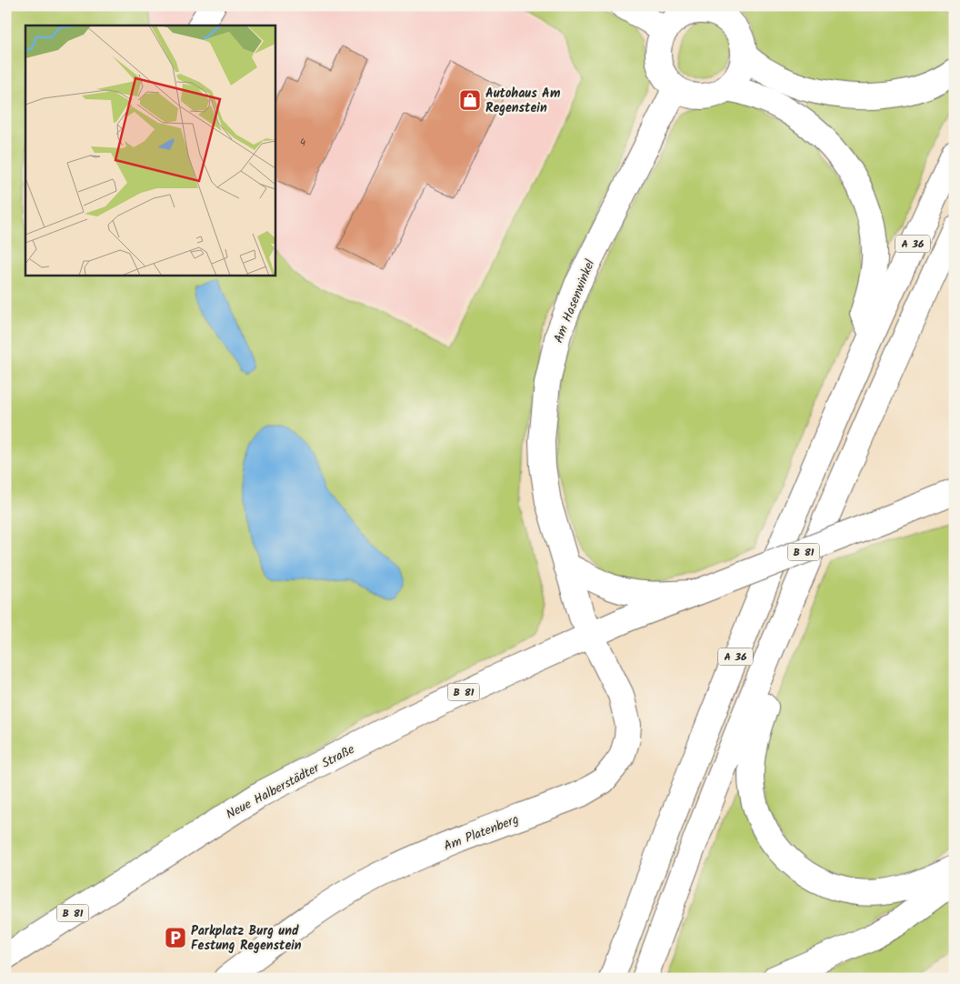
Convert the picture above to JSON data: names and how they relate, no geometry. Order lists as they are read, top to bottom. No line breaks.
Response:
{"streets":{"main road":["A 36","Am Hasenwinkel","B 81","Neue Halberstädter Straße","Am Platenberg"]},"crossings":[["Am Hasenwinkel","B 81"],["Am Hasenwinkel","Neue Halberstädter Straße"],["Am Hasenwinkel","Am Platenberg"],["B 81","Neue Halberstädter Straße"],["B 81","Am Platenberg"],["Neue Halberstädter Straße","Am Platenberg"]],"places":{"shop":["Autohaus Am Regenstein"],"parking":["Parkplatz Burg und Festung Regenstein"]},"house_numbers":["4"]}
